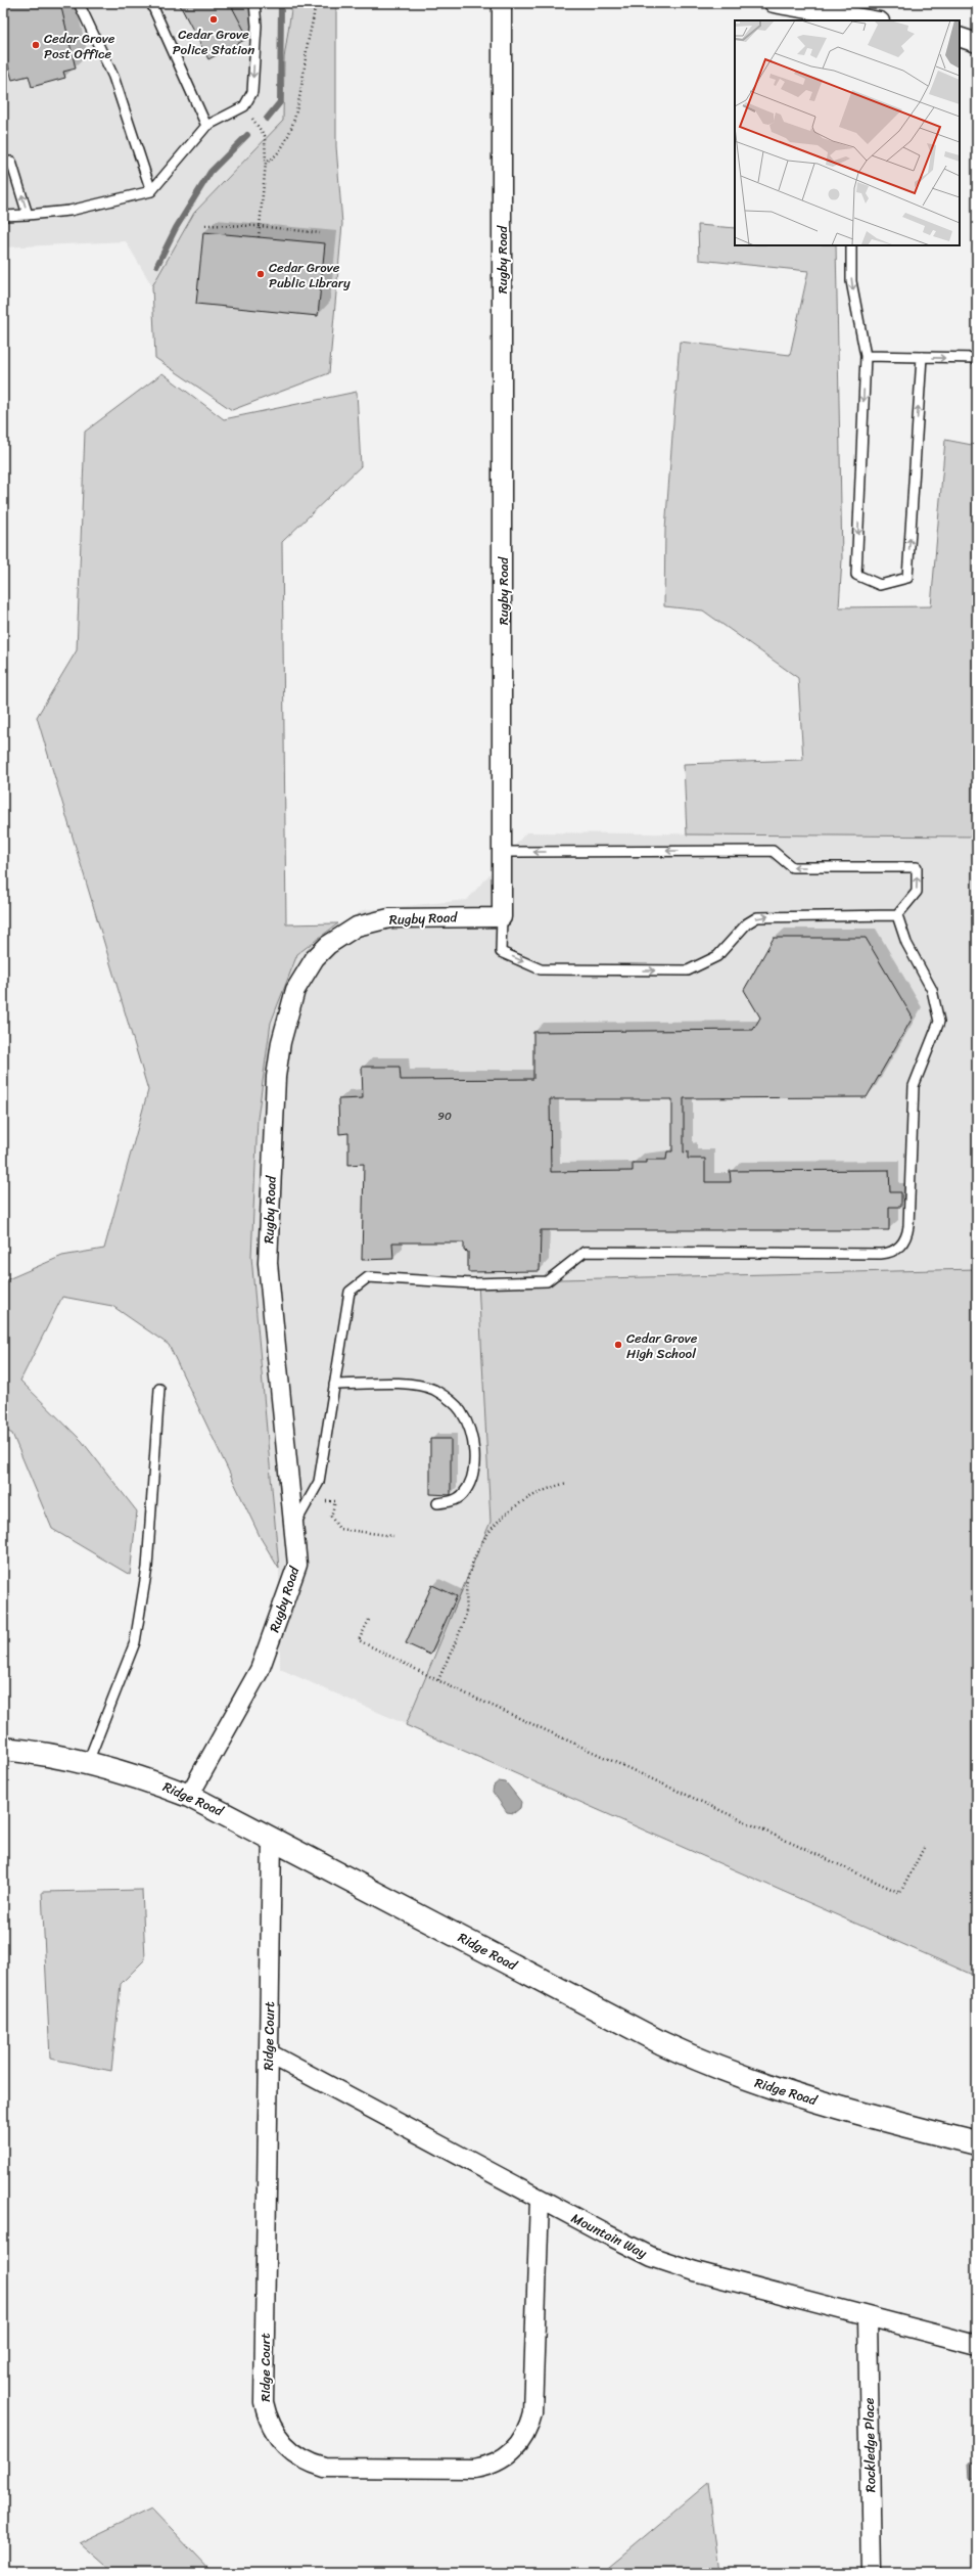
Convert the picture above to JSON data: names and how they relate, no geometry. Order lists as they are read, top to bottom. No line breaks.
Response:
{"streets":{"main road":["Ridge Road"],"street":["Rugby Road","Ridge Court","Mountain Way","Rockledge Place"]},"crossings":[["Rugby Road","Ridge Road"],["Ridge Road","Ridge Court"],["Ridge Court","Mountain Way"],["Mountain Way","Rockledge Place"]],"places":["Cedar Grove Police Station","Cedar Grove Post Office","Cedar Grove Public Library","Cedar Grove High School"],"house_numbers":["90"]}
